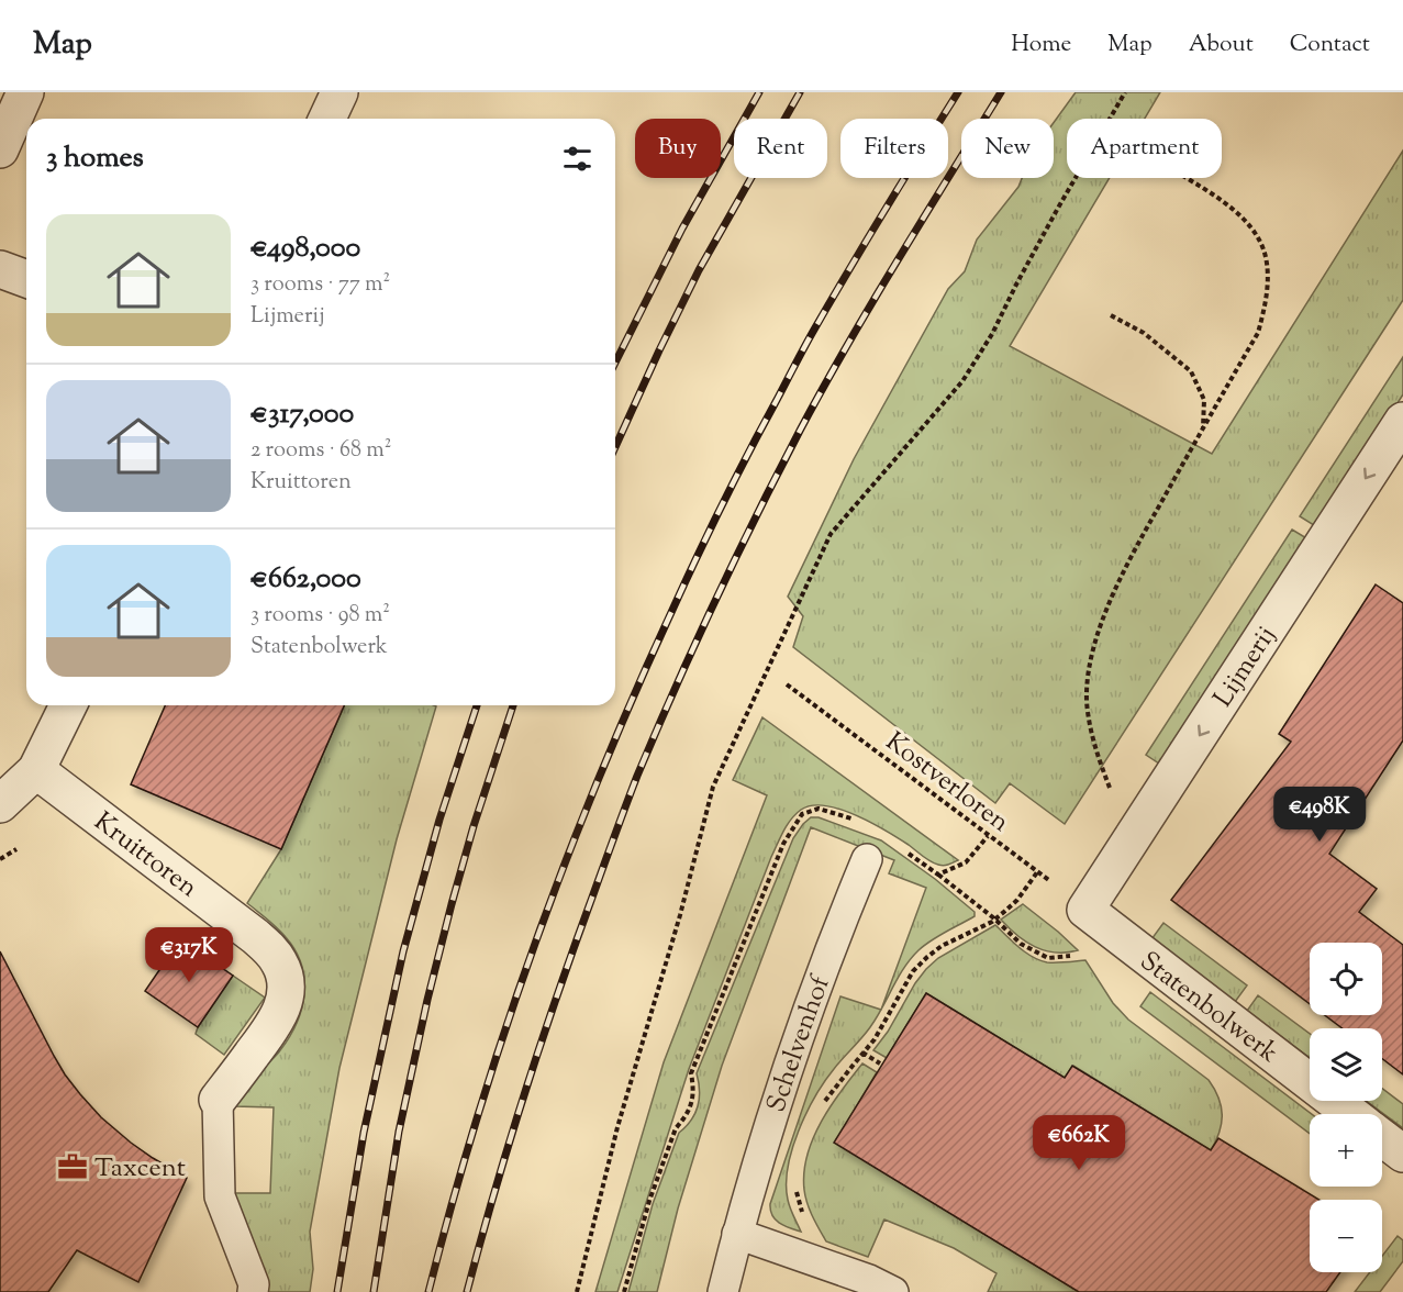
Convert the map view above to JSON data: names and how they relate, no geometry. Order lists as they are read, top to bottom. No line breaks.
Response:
{"streets":{"street":["Lijmerij","Kruittoren","Statenbolwerk"],"lane":["Schelvenhof"],"path":["Kostverloren"]},"crossings":[["Lijmerij","Kostverloren"],["Lijmerij","Statenbolwerk"],["Kostverloren","Statenbolwerk"]],"one_way":["Lijmerij"],"places":{"office":["Taxcent"]},"page":{"header":"Map","nav":["Home","Map","About","Contact"],"chip":["Buy","Rent","Filters","New","Apartment"],"heading":"3 homes","list":[{"name":"€498,000","note":"3 rooms · 77 m² · Lijmerij"},{"name":"€317,000","note":"2 rooms · 68 m² · Kruittoren"},{"name":"€662,000","note":"3 rooms · 98 m² · Statenbolwerk"}],"price":["€498K","€317K","€662K"],"map_buttons":["+","−"]}}
